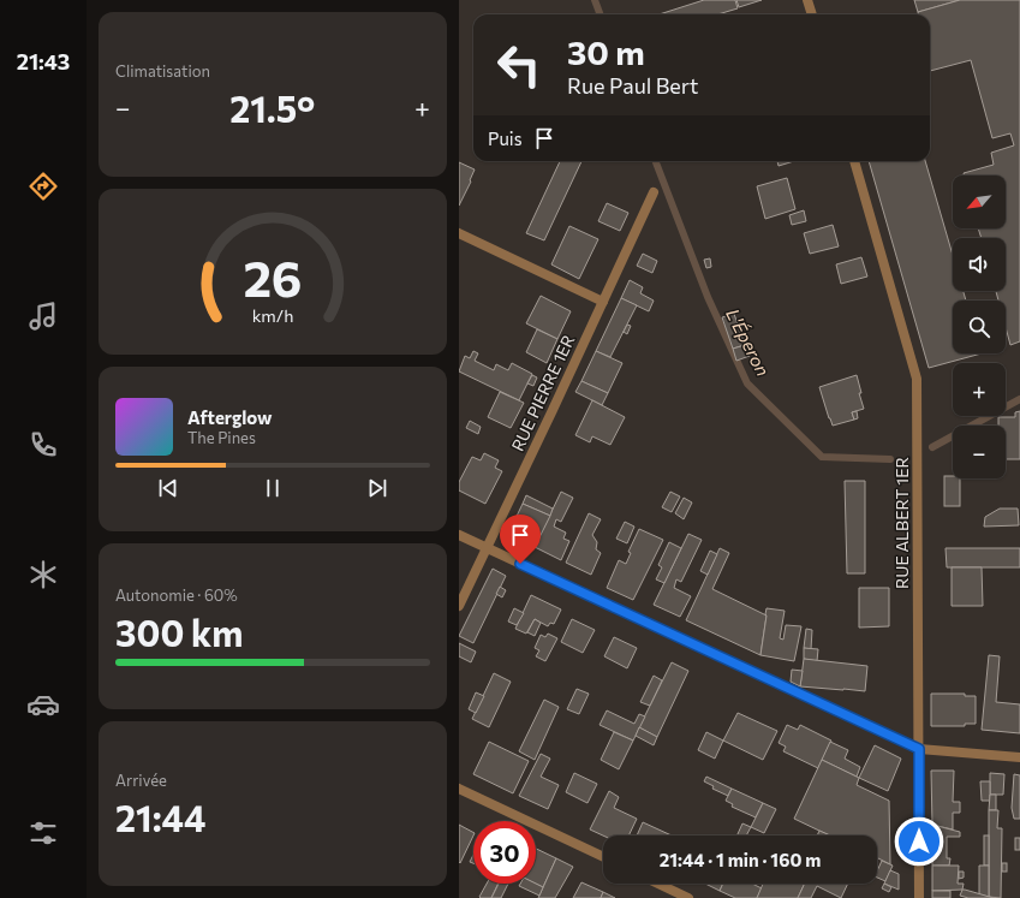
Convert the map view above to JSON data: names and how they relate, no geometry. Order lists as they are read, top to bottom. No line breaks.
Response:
{"streets":{"street":["RUE PIERRE 1ER","RUE ALBERT 1ER"]},"water":["L'Éperon"],"north":"bottom left","page":{"tabs":"21:43","tile":["Climatisation",["Autonomie · 60%","300 km"],["Arrivée","21:44"]],"turn":["30 m","Rue Paul Bert"],"heat":["−","21.5°","+"],"then":"Puis","map_buttons":["+","−"],"song":["Afterglow","The Pines"],"limit":"30","trip":"21:44 · 1 min · 160 m","gauge":["26","km/h"]}}
